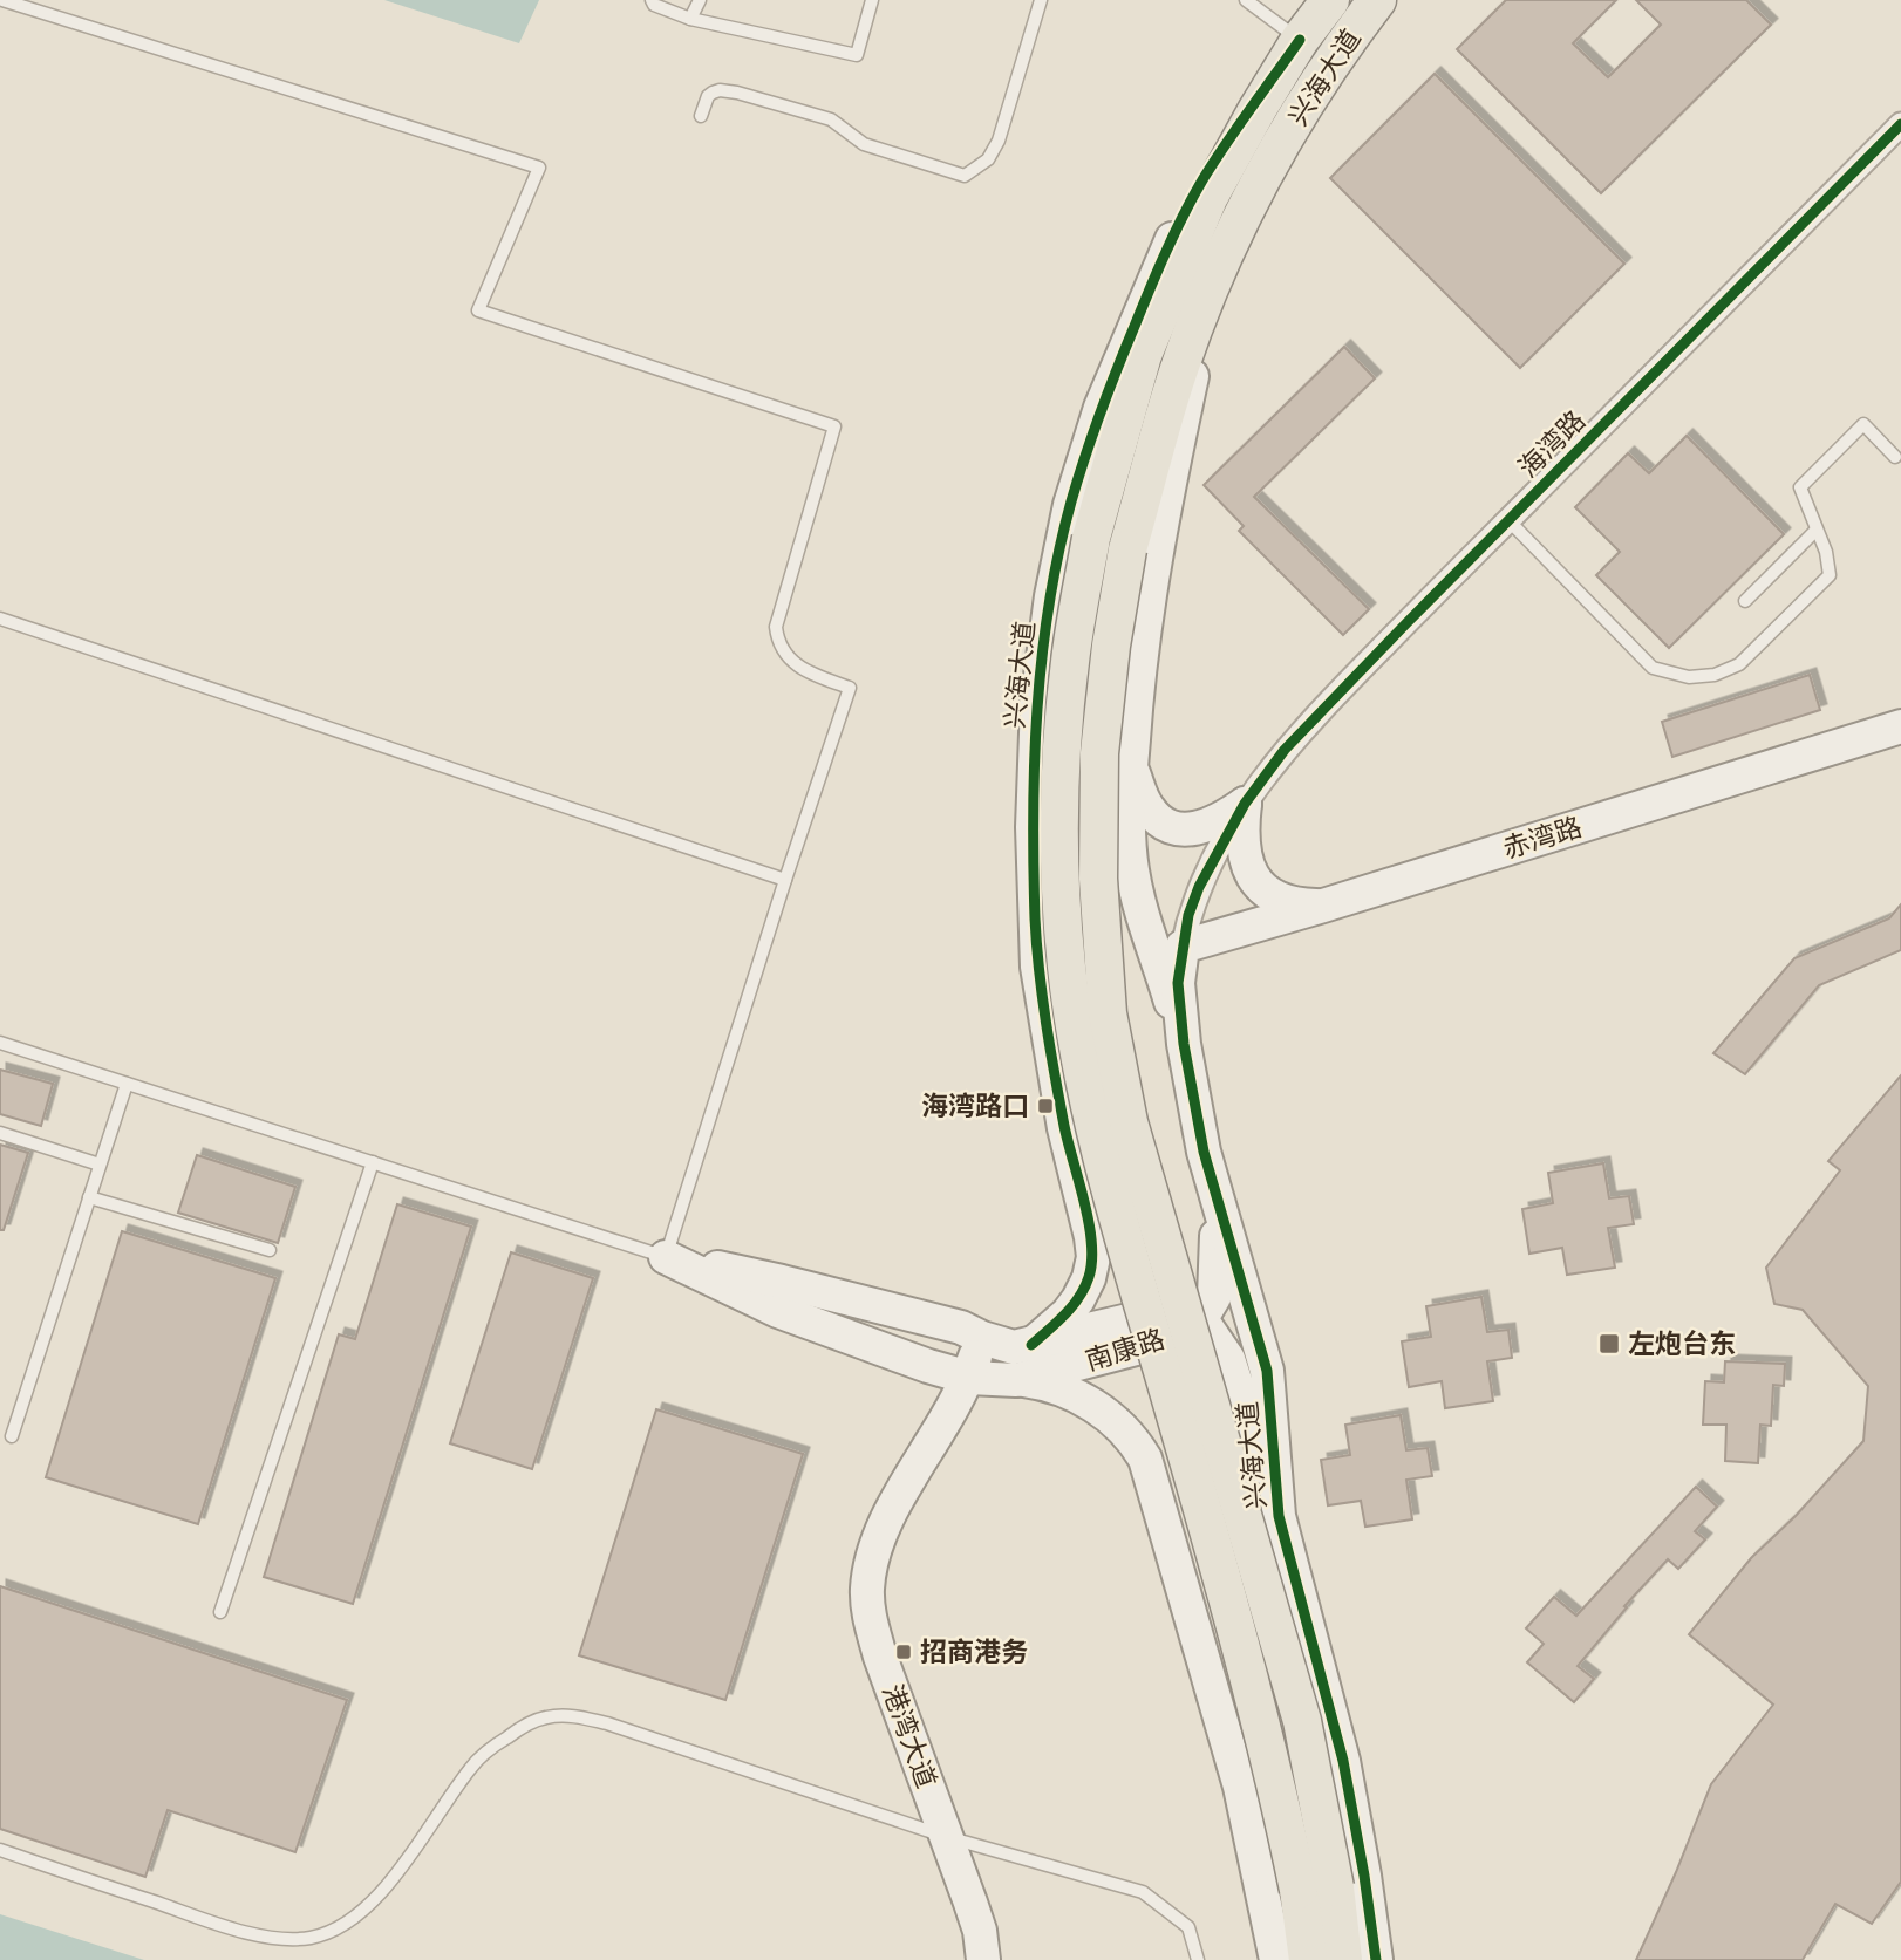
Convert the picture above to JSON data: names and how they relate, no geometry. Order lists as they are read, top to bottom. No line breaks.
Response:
{"streets":{"main road":["兴海大道"],"street":["海湾路","赤湾路","南康路","港湾大道"]},"crossings":[["兴海大道","海湾路"],["兴海大道","赤湾路"],["兴海大道","南康路"],["海湾路","赤湾路"],["南康路","港湾大道"]],"places":{"transit":["海湾路口","左炮台东","招商港务"]}}
